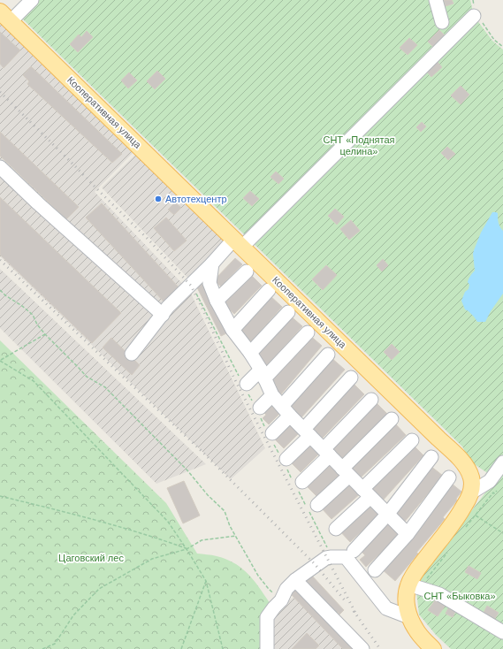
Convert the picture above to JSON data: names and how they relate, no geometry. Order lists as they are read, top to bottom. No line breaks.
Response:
{"streets":{"main road":["Кооперативная улица"]},"parks":["СНТ «Поднятая целина»","Цаговский лес","СНТ «Быковка»"],"places":["Автотехцентр"]}
